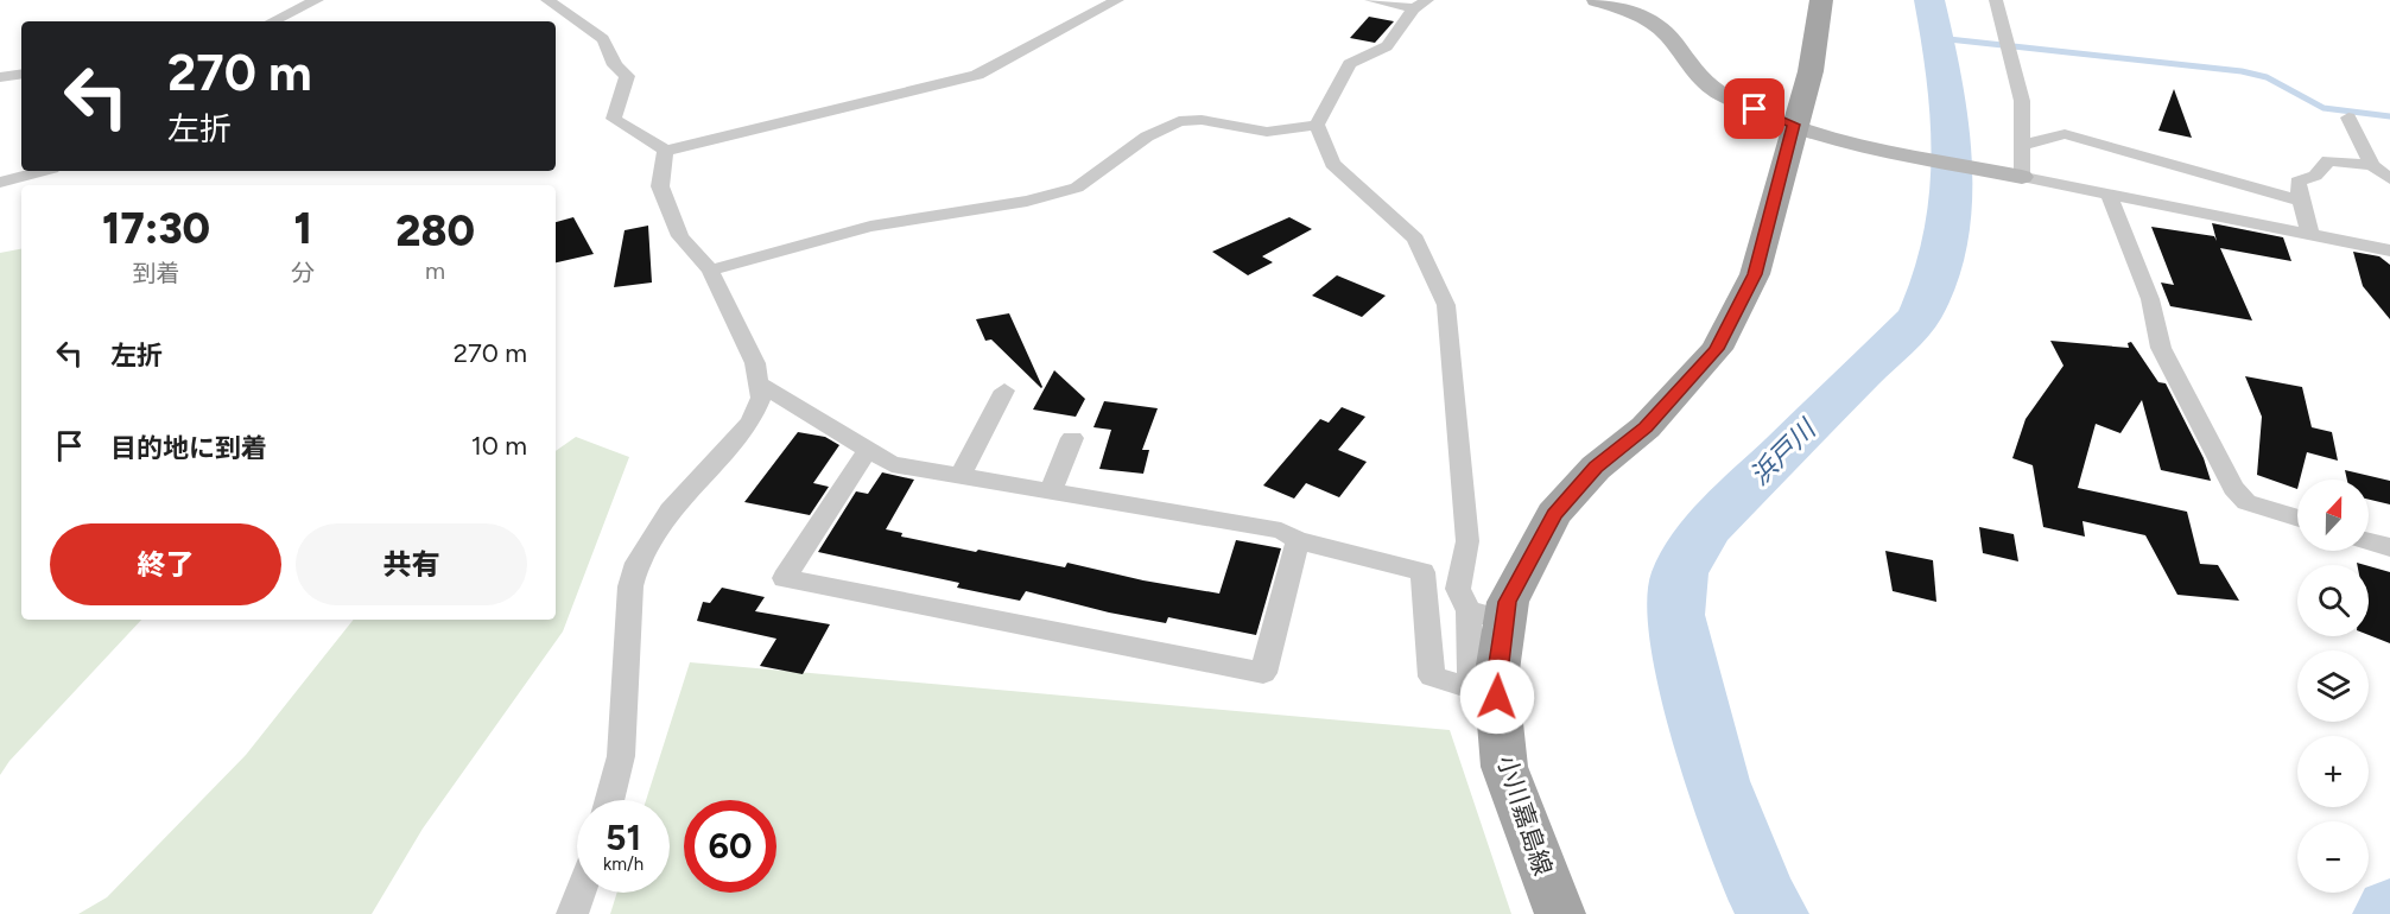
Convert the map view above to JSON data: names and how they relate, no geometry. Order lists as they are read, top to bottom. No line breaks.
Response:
{"streets":{"main road":["小川嘉島線"]},"water":["浜戸川"],"north":"top","page":{"turn":["270 m","左折"],"eta":["17:30","到着","1","分","280","m"],"list":[{"name":"左折","value":"270 m"},{"name":"目的地に到着","value":"10 m"}],"map_buttons":["+","−"],"buttons":["終了","共有"],"speed":"51 km/h","limit":"60"}}
